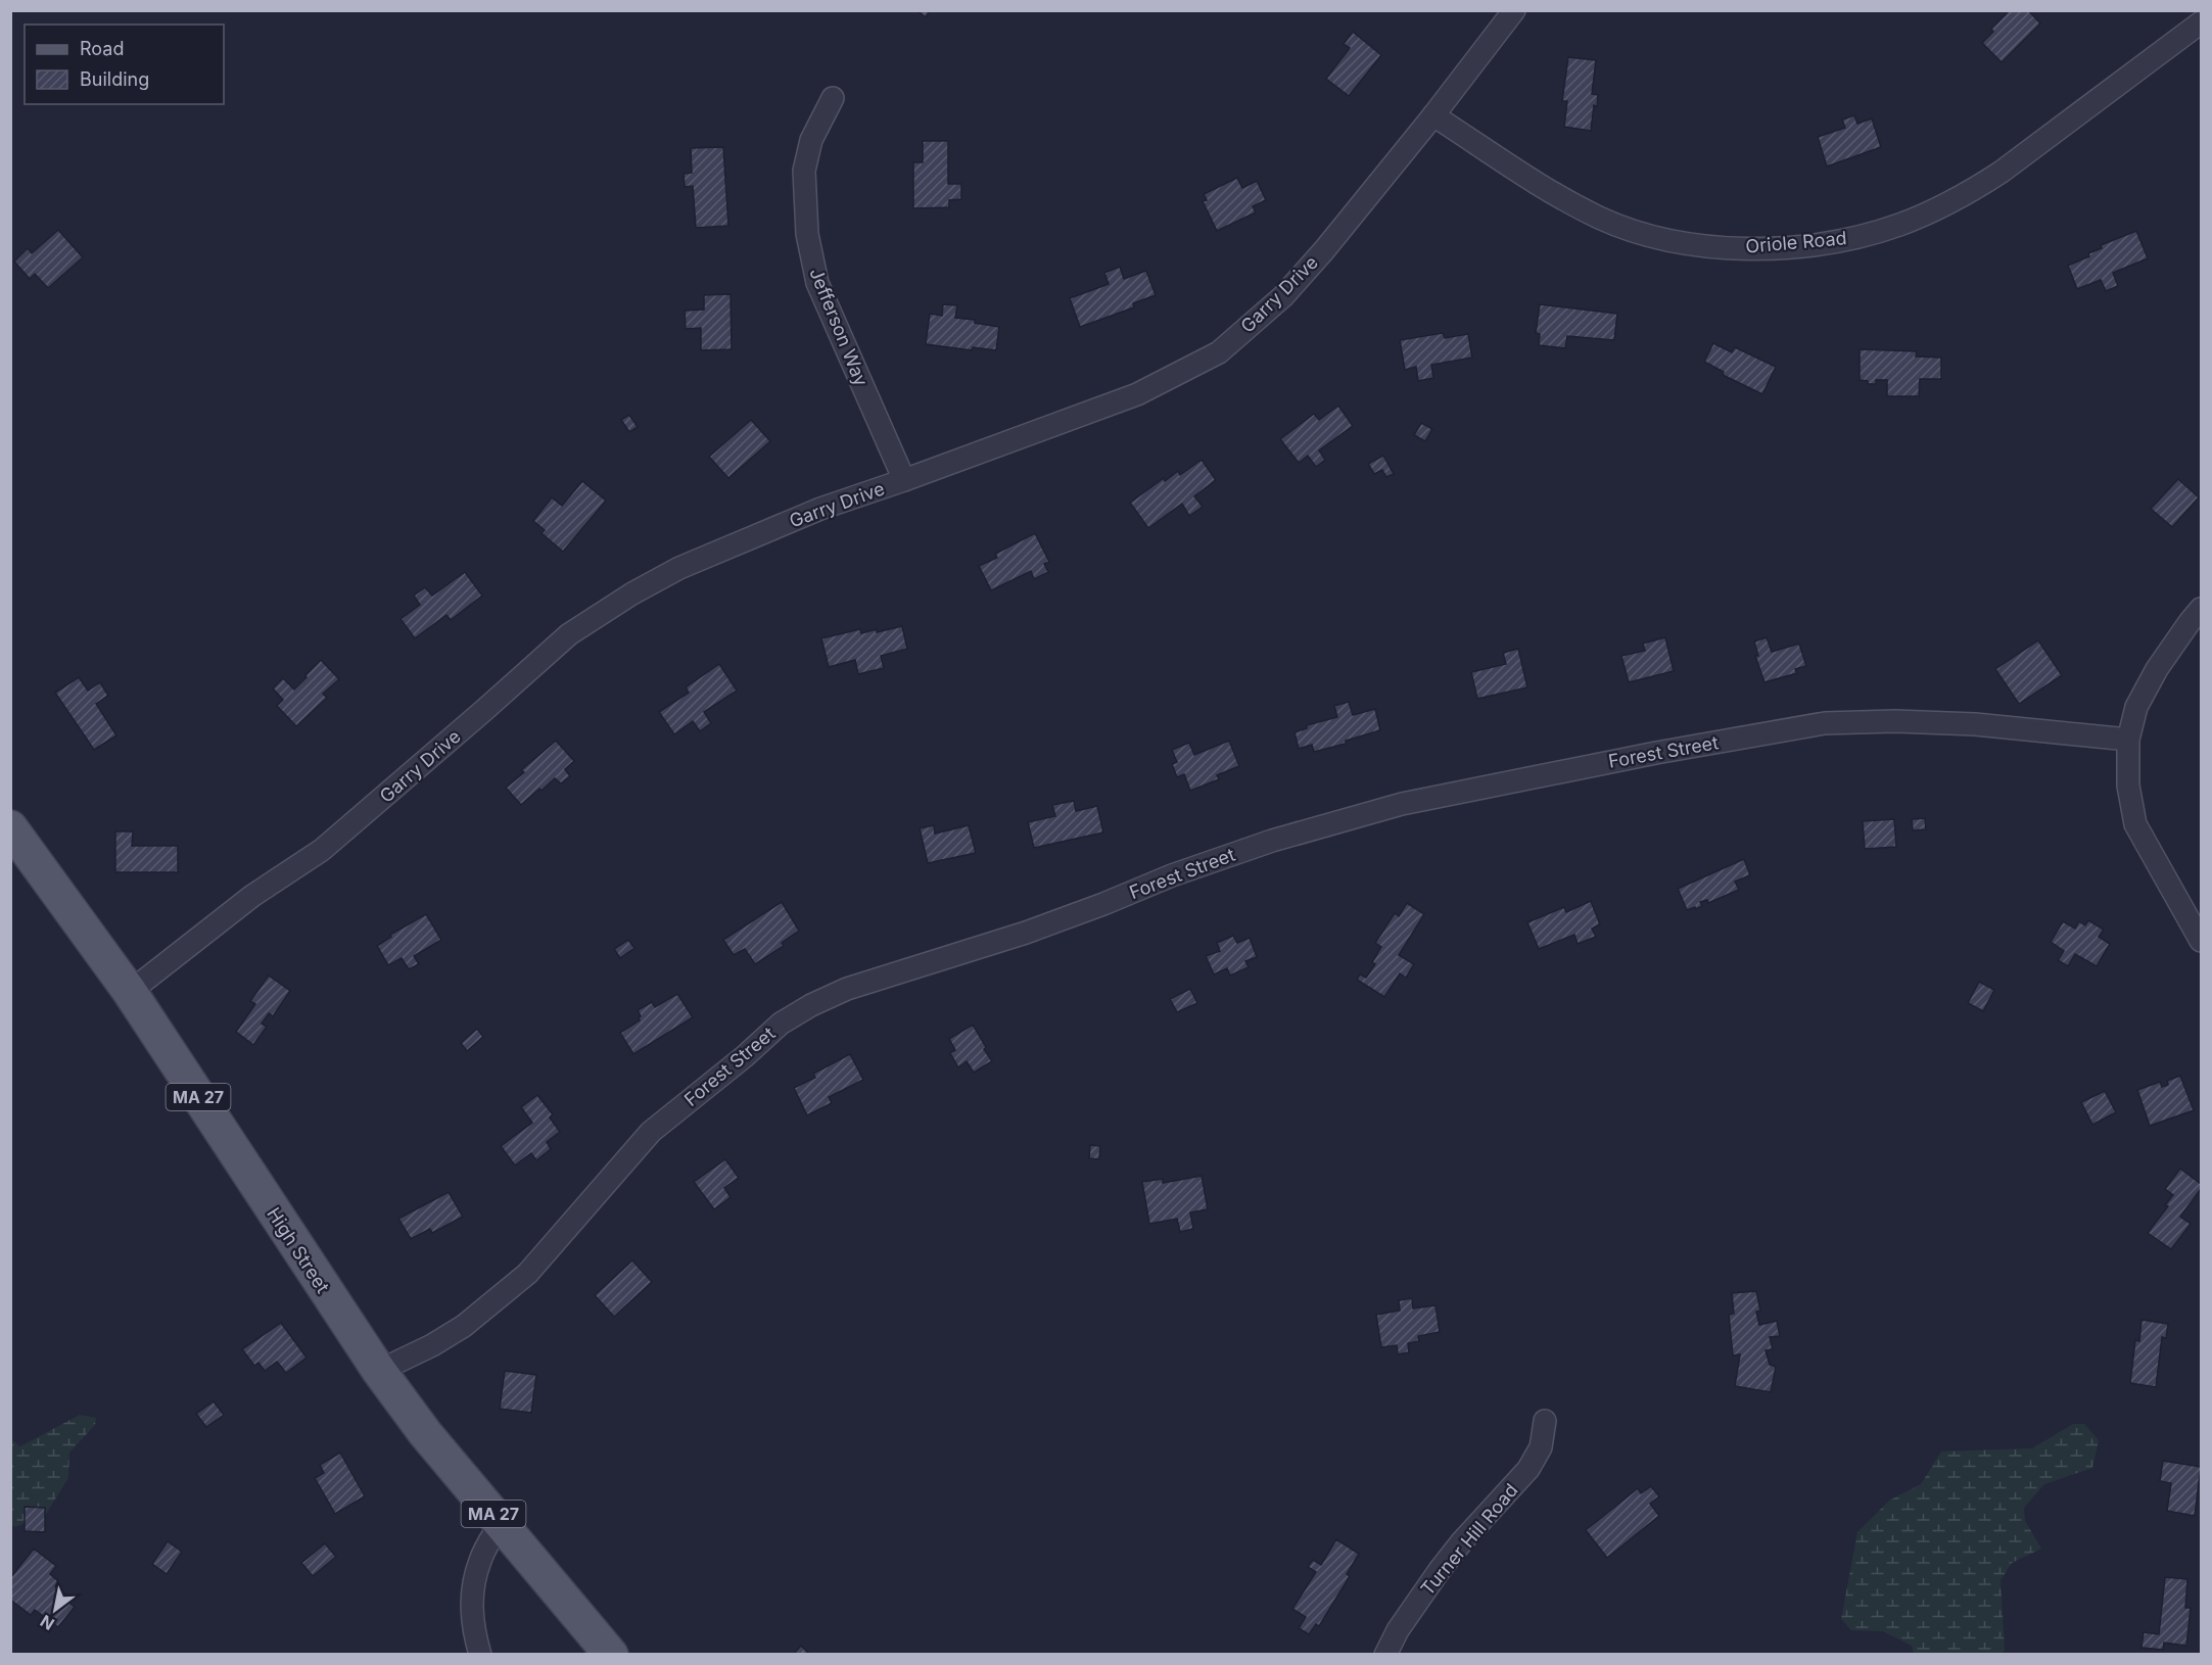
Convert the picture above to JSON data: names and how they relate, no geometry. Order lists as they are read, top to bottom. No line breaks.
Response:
{"streets":{"main road":["MA 27","High Street"],"street":["Oriole Road","Garry Drive","Jefferson Way","Forest Street","Turner Hill Road"]},"crossings":[["Oriole Road","Garry Drive"],["Garry Drive","Jefferson Way"],["Garry Drive","High Street"],["Forest Street","High Street"]],"legend":["Road","Building"],"north":"bottom left"}
